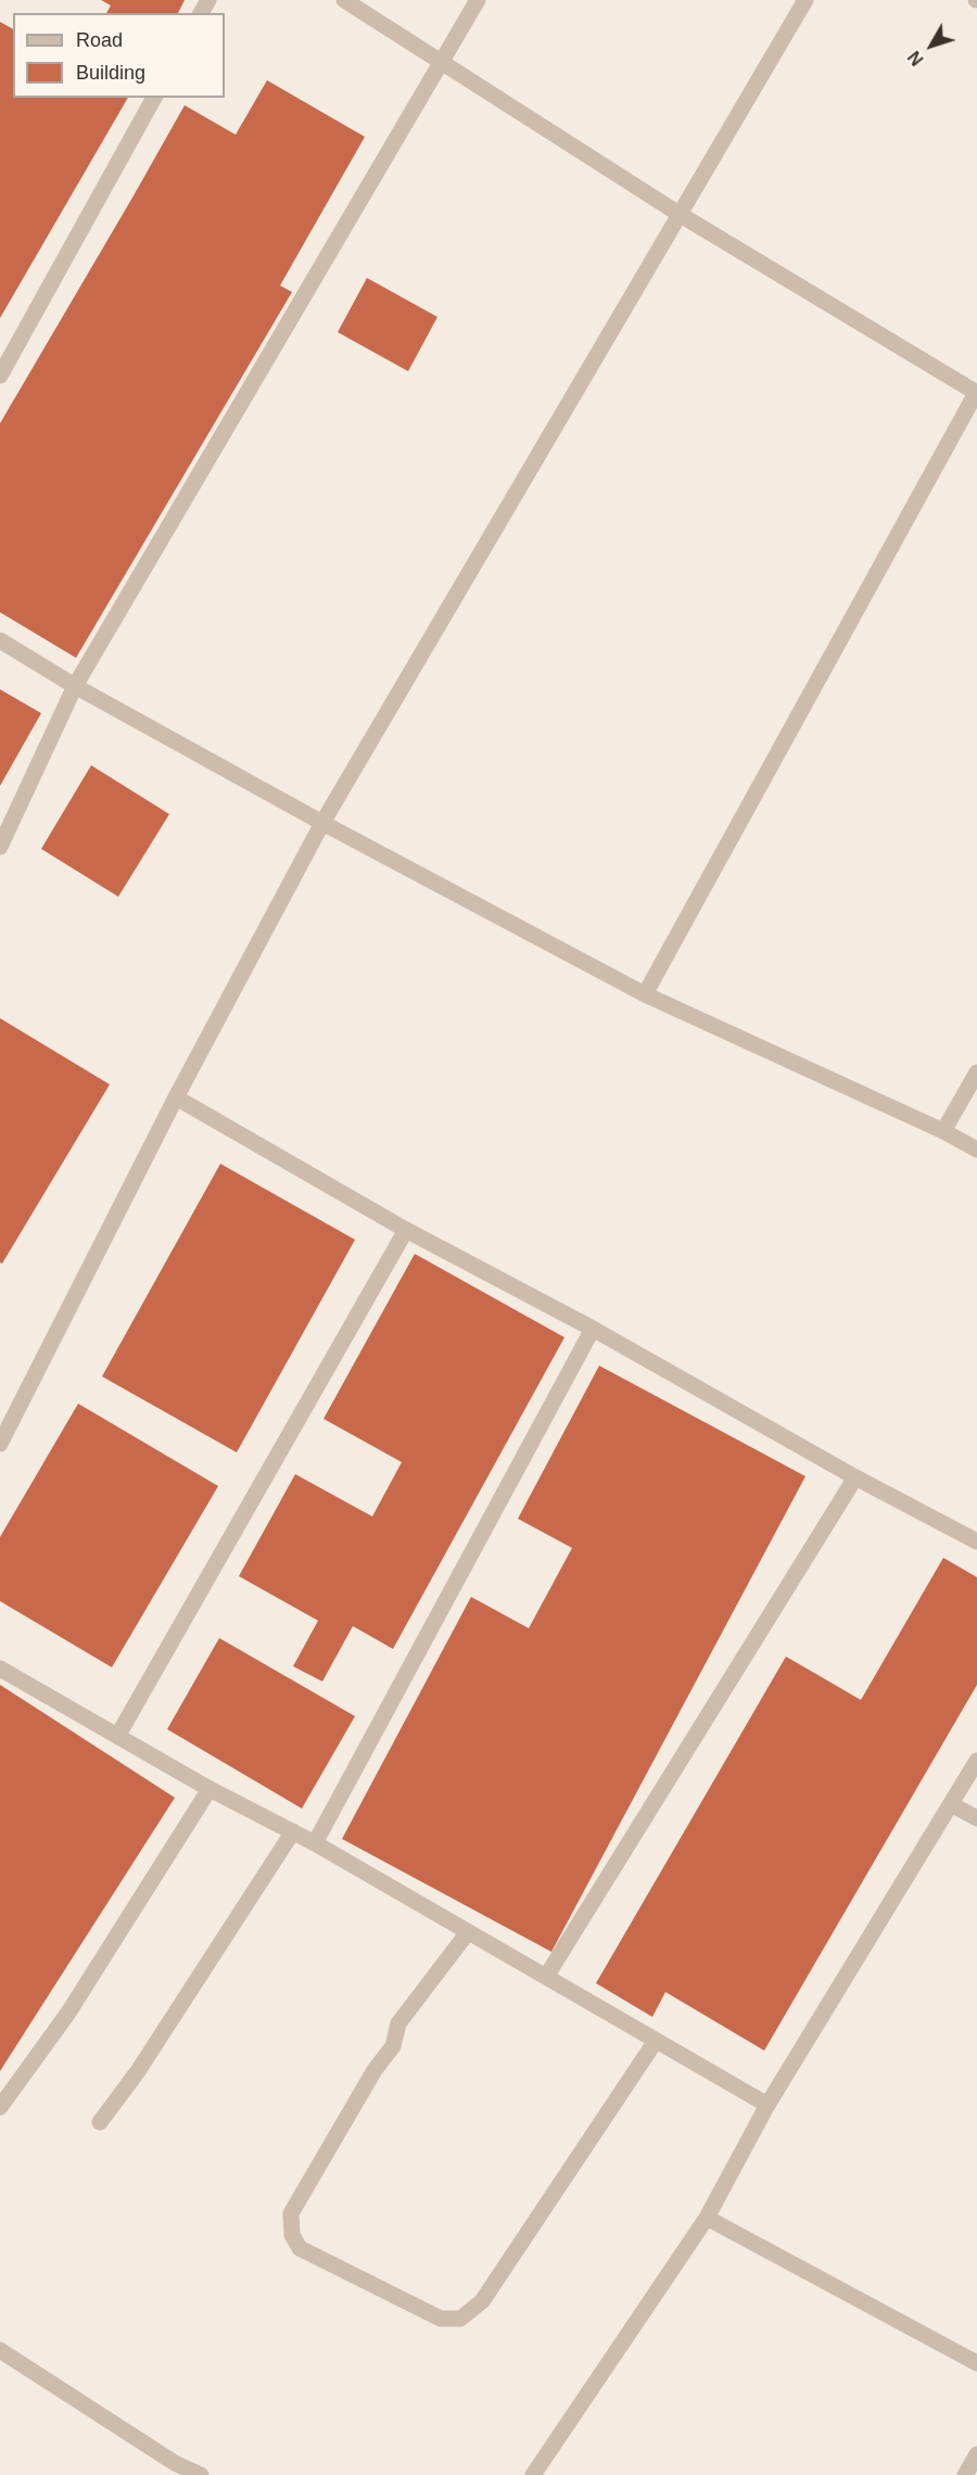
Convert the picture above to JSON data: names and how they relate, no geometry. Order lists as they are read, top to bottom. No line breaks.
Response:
{"legend":["Road","Building"],"north":"bottom left"}
